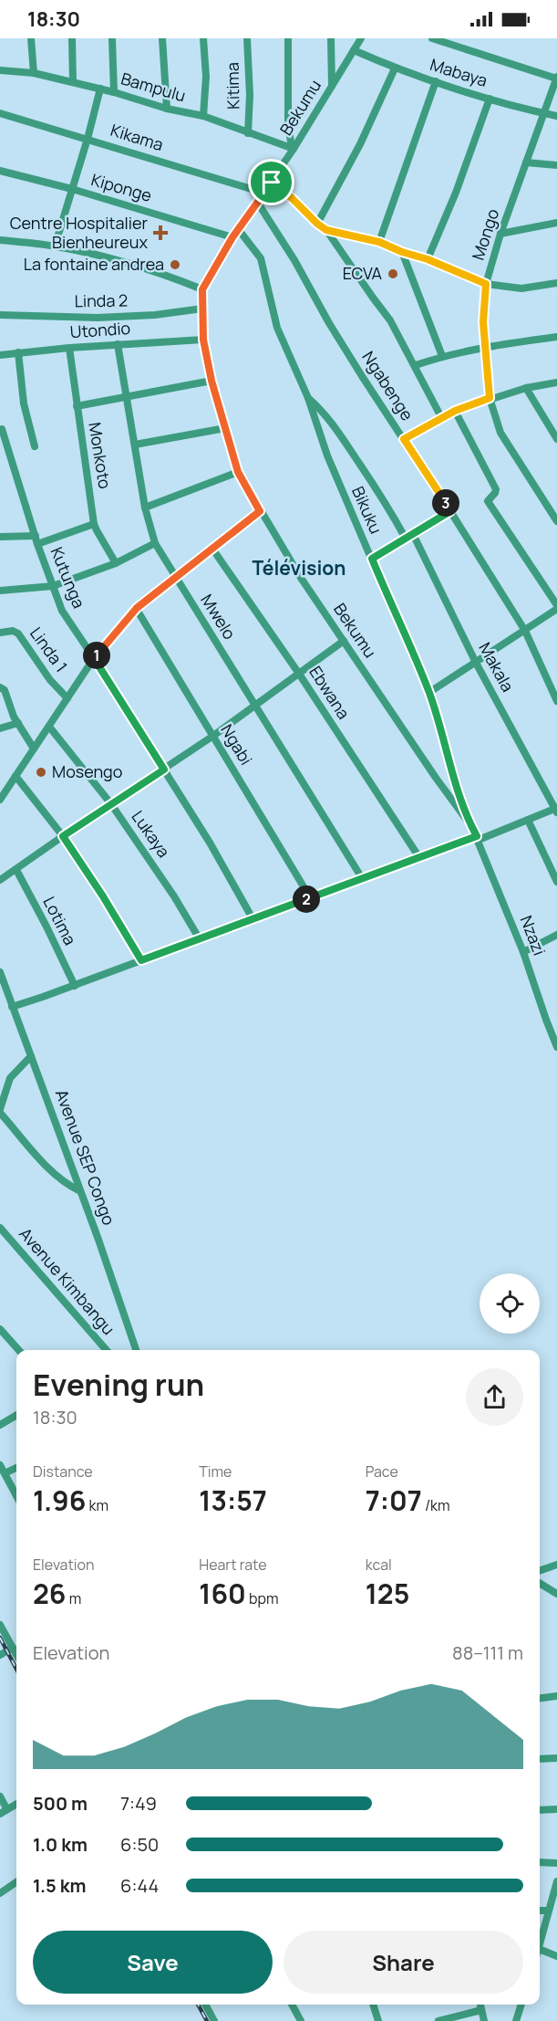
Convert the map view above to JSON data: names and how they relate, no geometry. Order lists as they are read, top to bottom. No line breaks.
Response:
{"streets":{"street":["Mabaya","Kitima","Bampulu","Bekumu","Kikama","Kiponge","Mongo","Linda 2","Utondio","Ngabenge","Monkoto","Bikuku","Kutunga","Mwelo","Linda 1","Makala","Ebwana","Ngabi","Lukaya","Lotima","Nzazi","Avenue SEP Congo","Avenue Kimbangu"]},"crossings":[["Mabaya","Bekumu"],["Mabaya","Mongo"],["Kitima","Bampulu"],["Bampulu","Bekumu"],["Bekumu","Kikama"],["Bekumu","Kiponge"],["Bekumu","Linda 2"],["Bekumu","Utondio"],["Bekumu","Ngabenge"],["Bekumu","Bikuku"],["Utondio","Monkoto"],["Utondio","Mwelo"],["Bikuku","Nzazi"]],"districts":["Télévision"],"places":{"health":["Centre Hospitalier Bienheureux"],"other":["La fontaine andrea","ECVA","Mosengo"]},"page":{"status":"18:30","pins":["3","1","2"],"heading":["Evening run","18:30"],"stats":[["Distance","1.96 km"],["Time","13:57"],["Pace","7:07 /km"],["Elevation","26 m"],["Heart rate","160 bpm"],["kcal","125"]],"chart":["Elevation","88–111 m"],"list":[{"name":"500 m","note":"7:49"},{"name":"1.0 km","note":"6:50"},{"name":"1.5 km","note":"6:44"}],"buttons":["Save","Share"]}}
